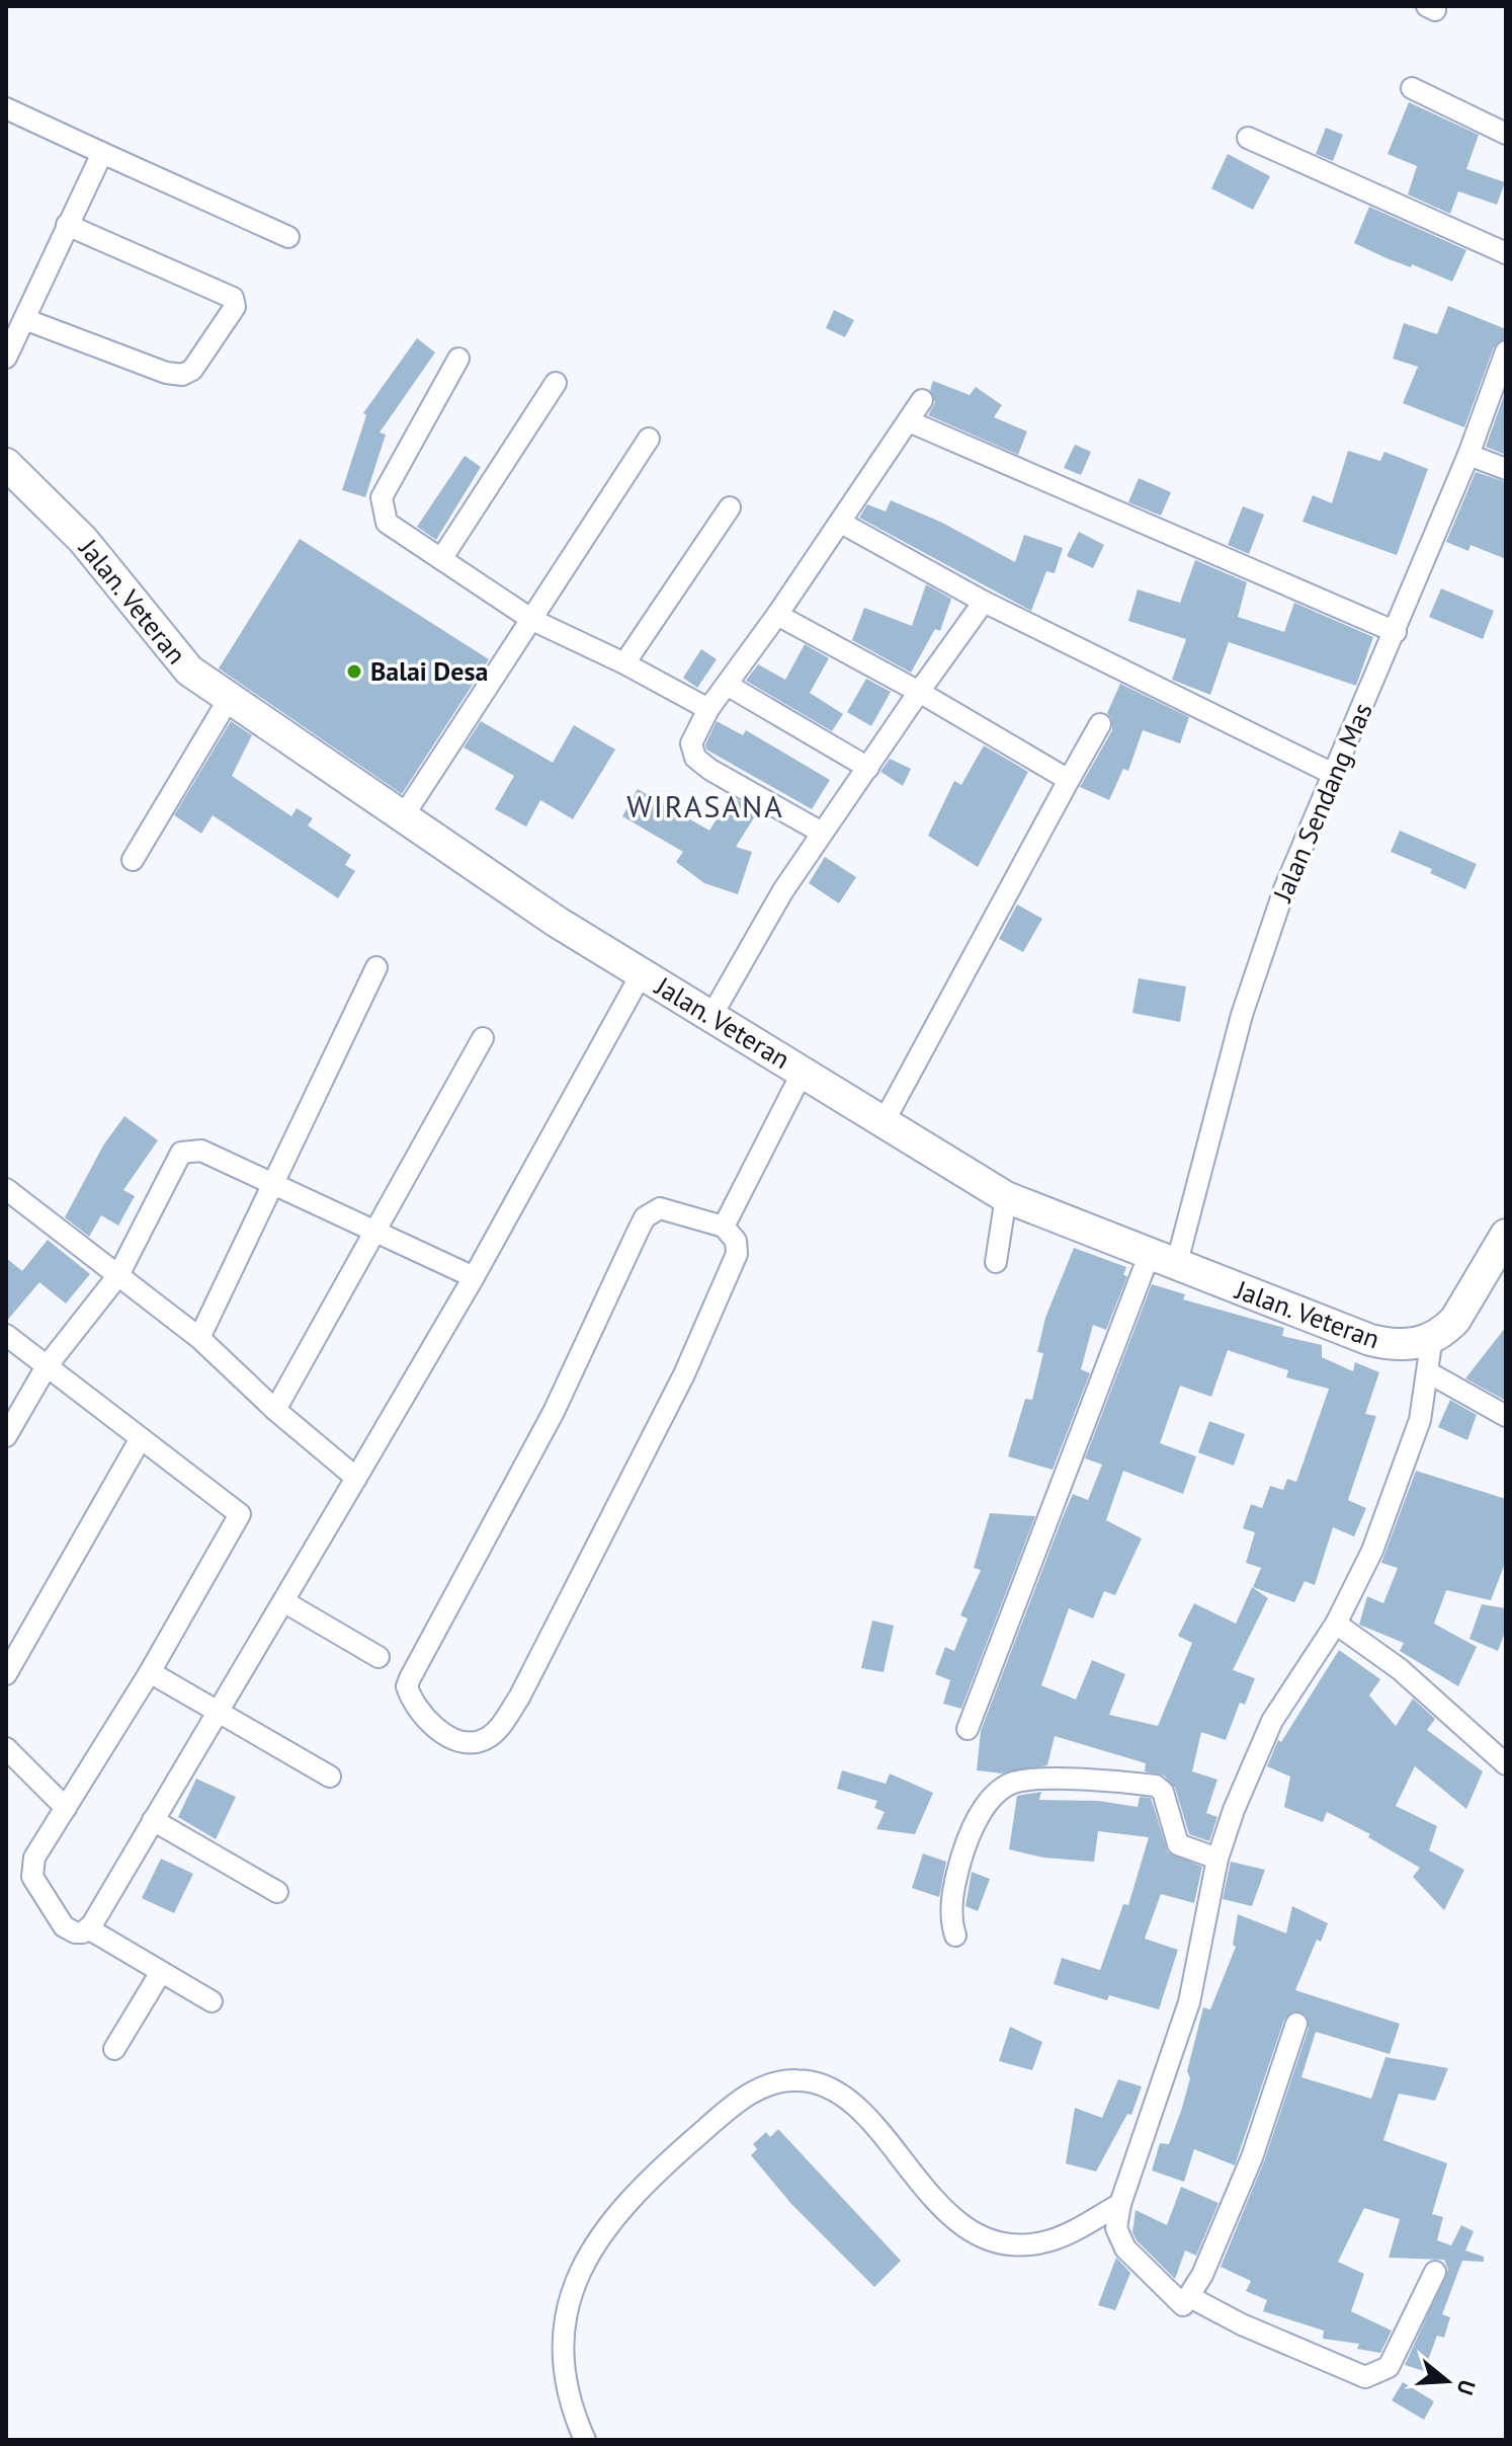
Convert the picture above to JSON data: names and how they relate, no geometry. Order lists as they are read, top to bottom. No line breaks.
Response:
{"streets":{"street":["Jalan. Veteran","Jalan Sendang Mas"]},"crossings":[["Jalan. Veteran","Jalan Sendang Mas"]],"districts":["WIRASANA"],"places":["Balai Desa"],"north":"right"}
